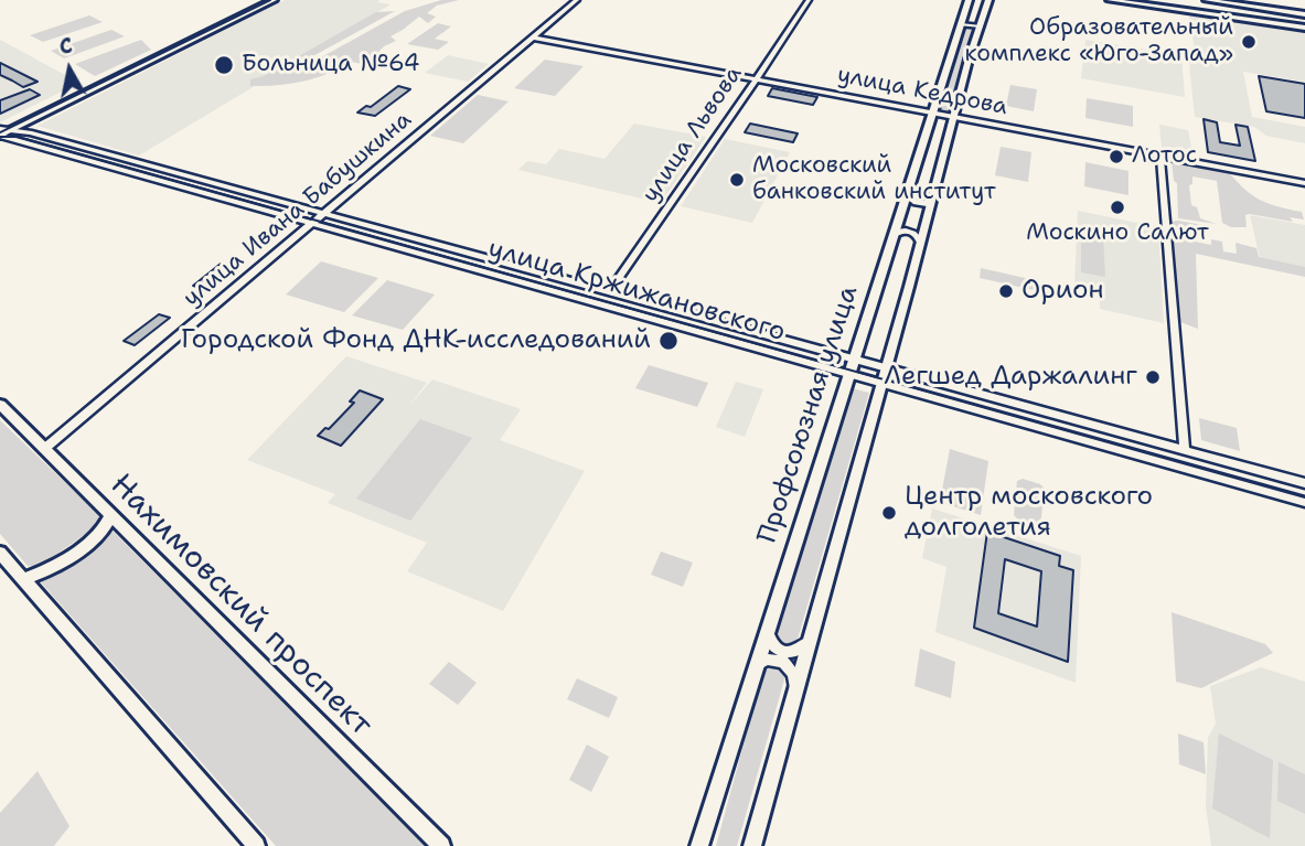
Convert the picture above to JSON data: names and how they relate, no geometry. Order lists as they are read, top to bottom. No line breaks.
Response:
{"streets":{"main road":["Профсоюзная улица","Нахимовский проспект"],"street":["улица Кедрова","улица Львова","улица Ивана Бабушкина","улица Кржижановского"]},"crossings":[["улица Кедрова","улица Львова"],["улица Кедрова","улица Ивана Бабушкина"],["улица Кедрова","Профсоюзная улица"],["улица Львова","улица Кржижановского"],["улица Ивана Бабушкина","улица Кржижановского"],["улица Ивана Бабушкина","Нахимовский проспект"],["улица Кржижановского","Профсоюзная улица"]],"places":["Образовательный комплекс «Юго-Запад»","Больница №64","Лотос","Московский банковский институт","Москино Салют","Орион","Городской Фонд ДНК-исследований","Легшед Даржалинг","Центр московского долголетия"],"north":"top"}
